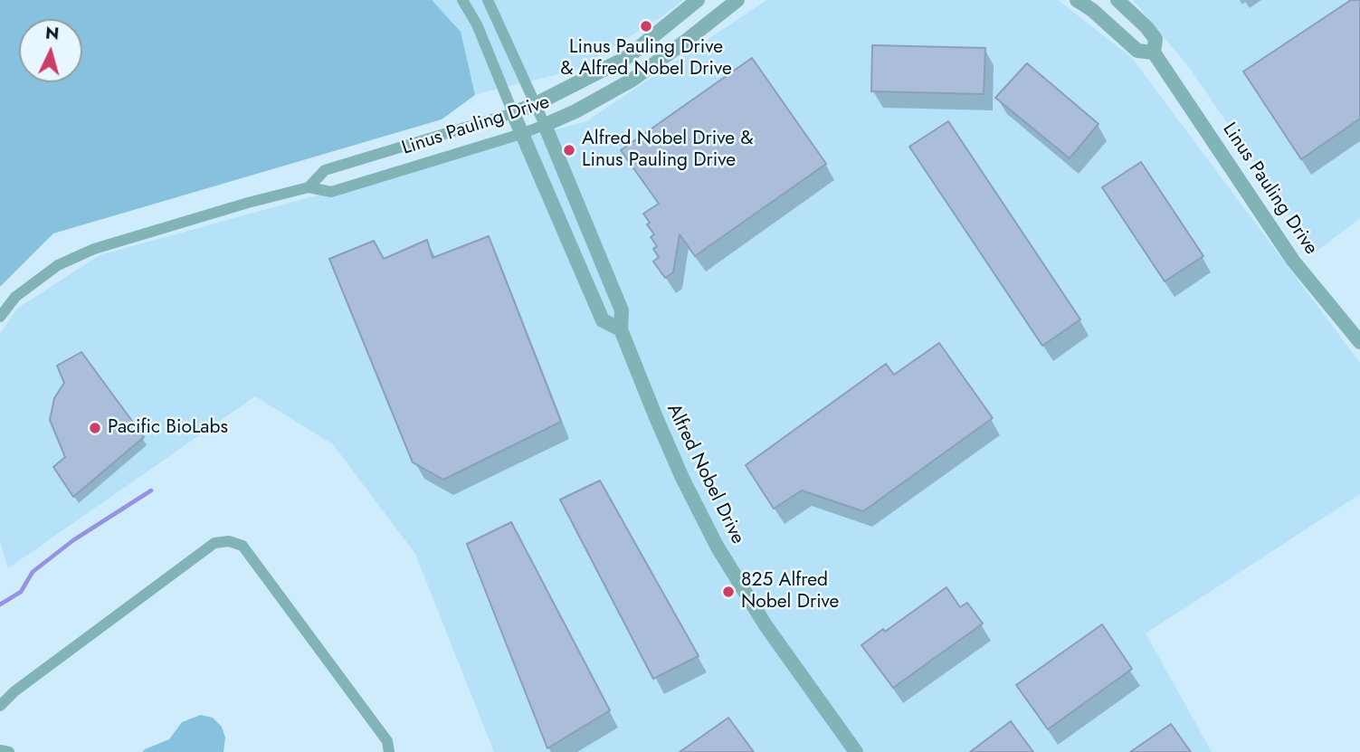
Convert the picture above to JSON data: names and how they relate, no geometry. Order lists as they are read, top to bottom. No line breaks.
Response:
{"streets":{"street":["Linus Pauling Drive","Alfred Nobel Drive"]},"crossings":[["Linus Pauling Drive","Alfred Nobel Drive"]],"places":["Linus Pauling Drive & Alfred Nobel Drive","Alfred Nobel Drive & Linus Pauling Drive","Pacific BioLabs","825 Alfred Nobel Drive"],"north":"top"}
